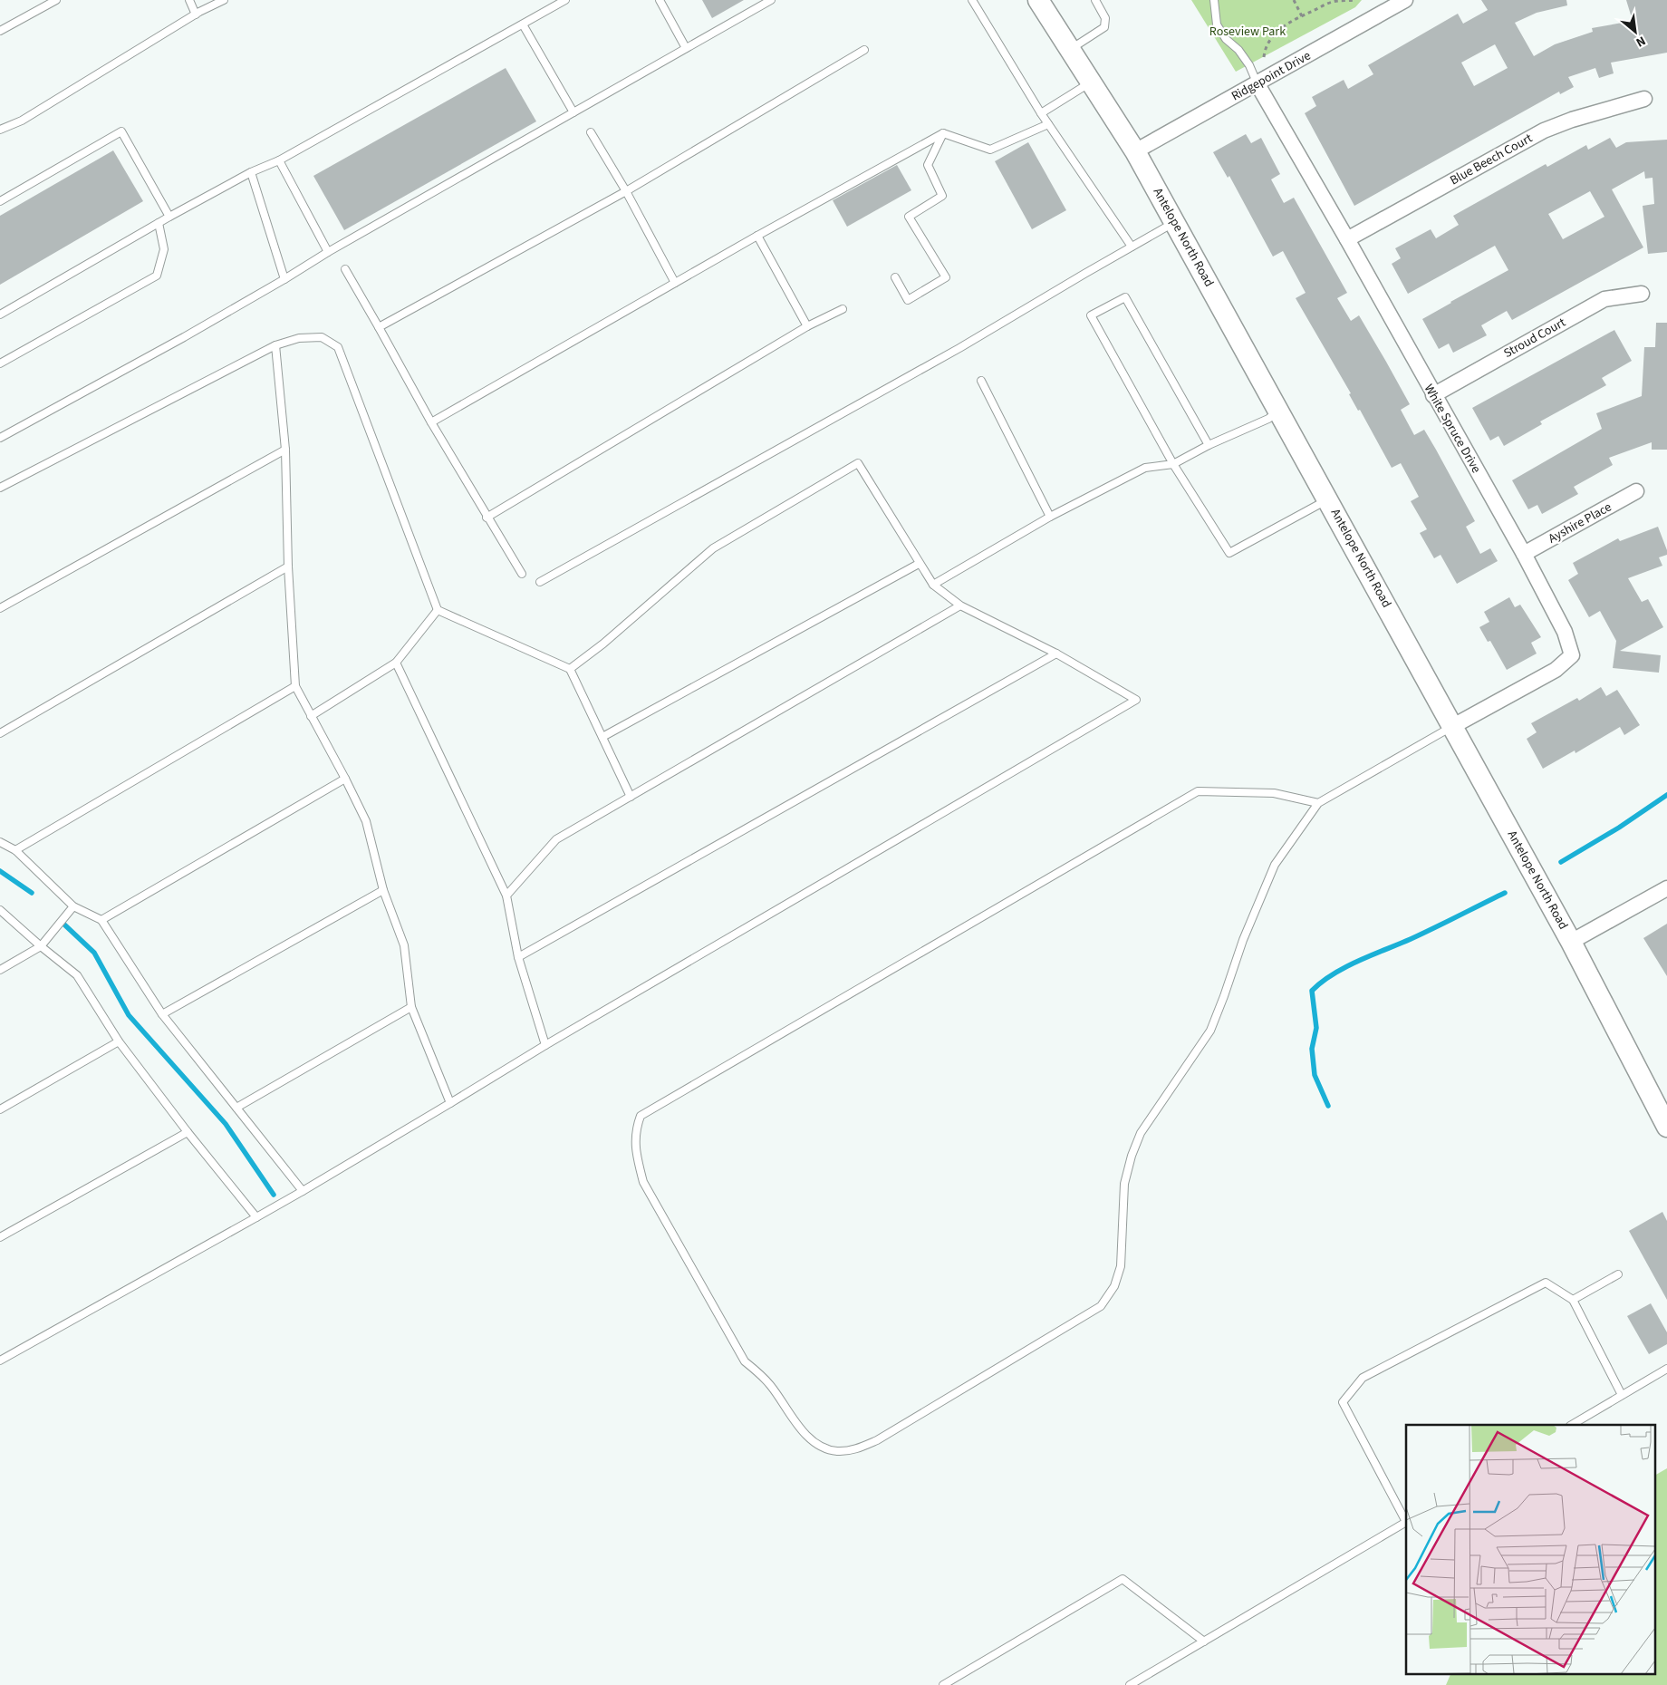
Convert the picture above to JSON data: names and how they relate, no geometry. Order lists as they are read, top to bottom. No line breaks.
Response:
{"streets":{"main road":["Antelope North Road"],"street":["Ridgepoint Drive","Blue Beech Court","Stroud Court","White Spruce Drive","Ayshire Place"]},"crossings":[["Ridgepoint Drive","Antelope North Road"],["Ridgepoint Drive","White Spruce Drive"],["Blue Beech Court","White Spruce Drive"],["Antelope North Road","White Spruce Drive"],["Stroud Court","White Spruce Drive"],["White Spruce Drive","Ayshire Place"]],"parks":["Roseview Park"],"north":"bottom right"}
